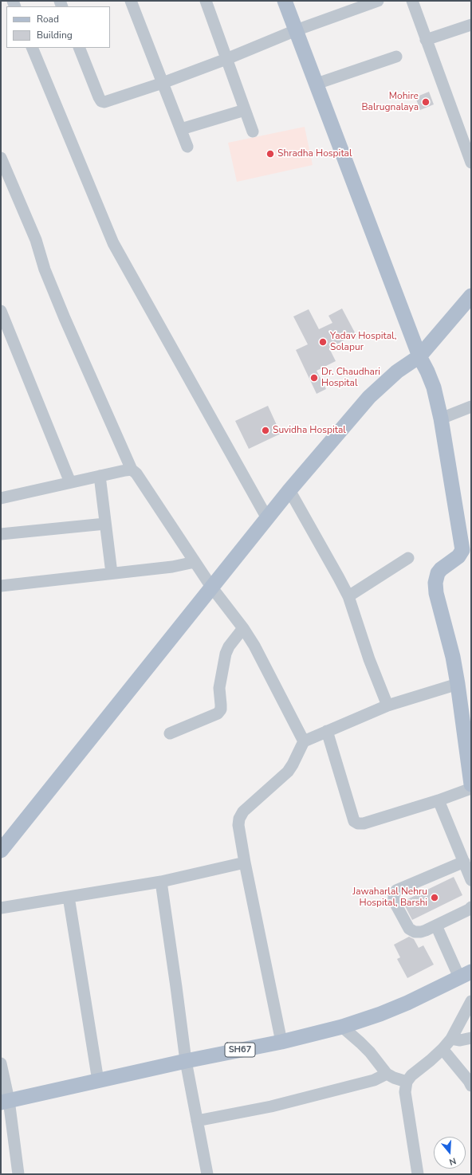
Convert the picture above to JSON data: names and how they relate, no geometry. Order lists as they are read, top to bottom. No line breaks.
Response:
{"streets":{"main road":["SH67"]},"places":["Mohire Balrugnalaya","Shradha Hospital","Yadav Hospital, Solapur","Dr. Chaudhari Hospital","Suvidha Hospital","Jawaharlal Nehru Hospital, Barshi"],"legend":["Road","Building"],"north":"bottom"}
